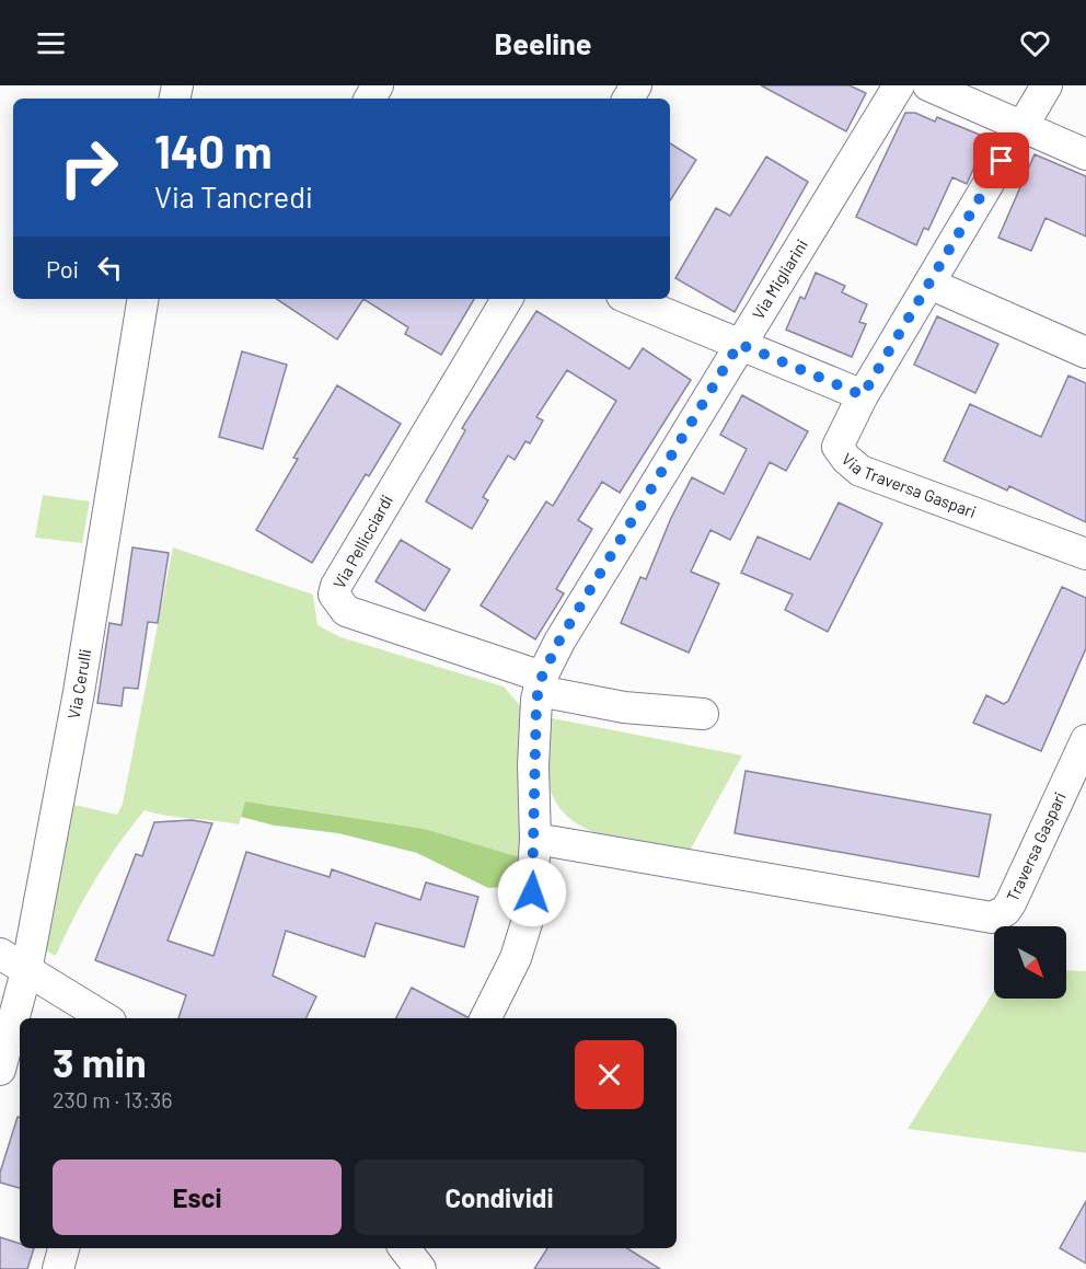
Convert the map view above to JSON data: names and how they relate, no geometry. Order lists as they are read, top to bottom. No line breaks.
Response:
{"streets":{"street":["Via Migliarini","Via Traversa Gaspari","Via Pellicciardi","Via Cerulli","Traversa Gaspari"]},"crossings":[["Via Migliarini","Via Pellicciardi"],["Via Migliarini","Traversa Gaspari"]],"north":"bottom right","page":{"header":"Beeline","turn":["140 m","Via Tancredi"],"then":"Poi","heading":["3 min","230 m · 13:36"],"buttons":["Esci","Condividi"]}}
